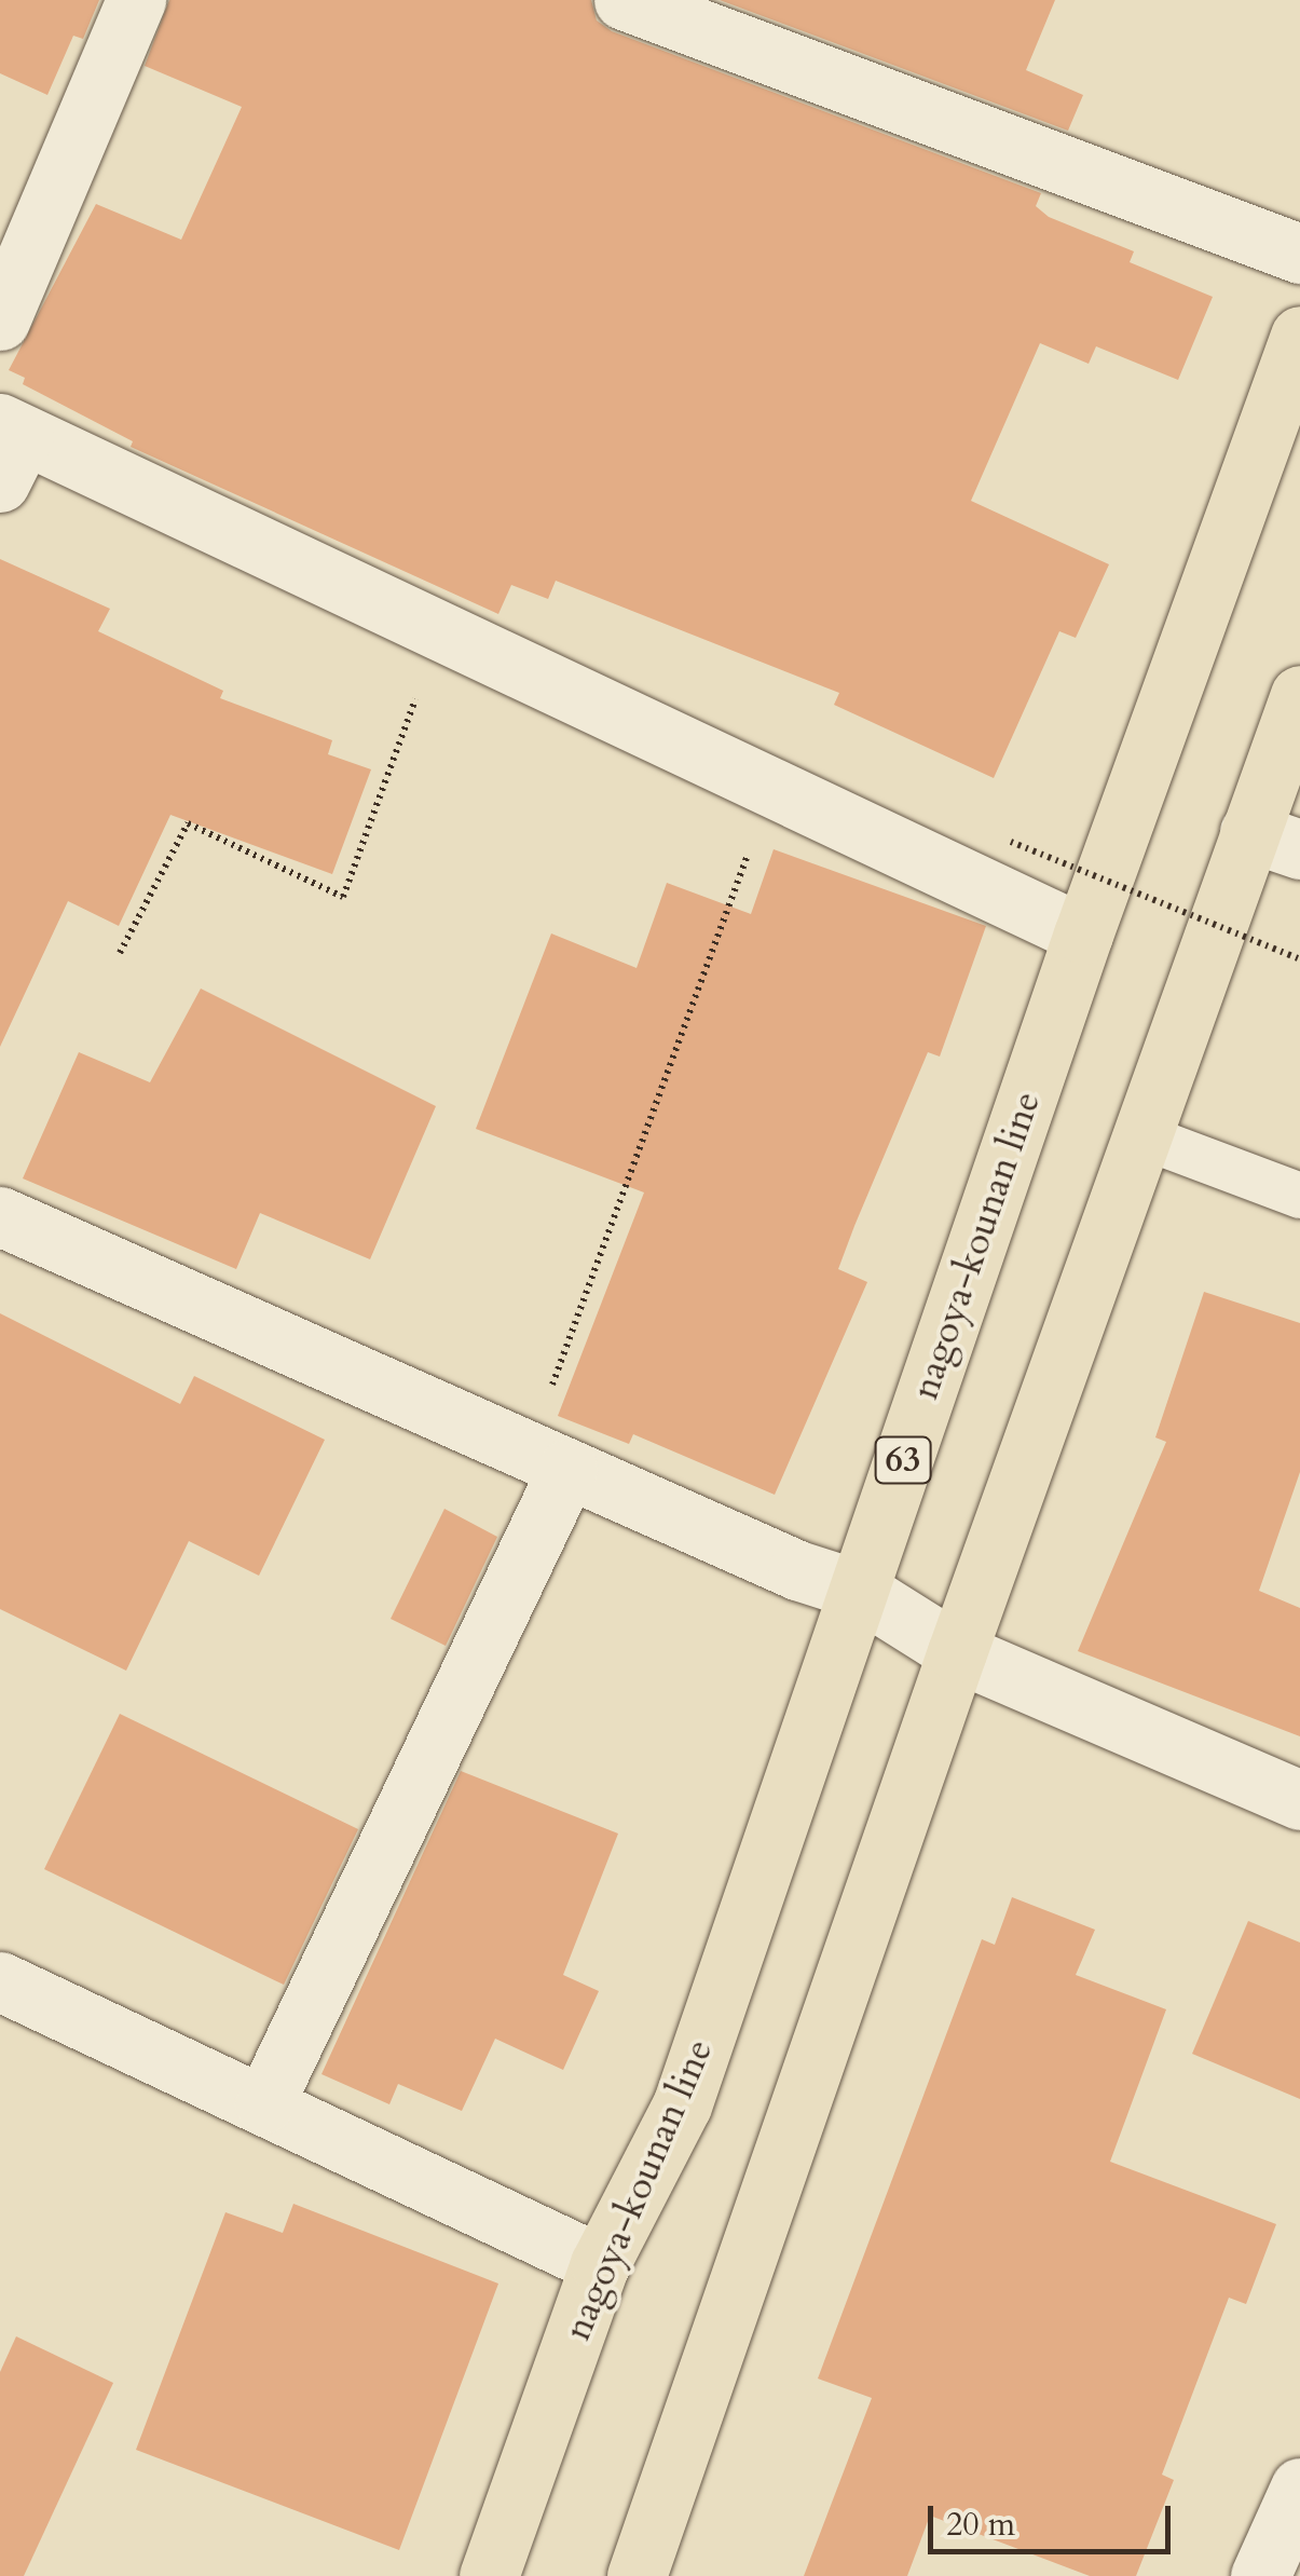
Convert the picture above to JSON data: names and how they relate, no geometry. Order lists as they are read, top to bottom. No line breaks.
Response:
{"streets":{"main road":["nagoya-kounan line","63"]},"scale_bar":"20 m"}
